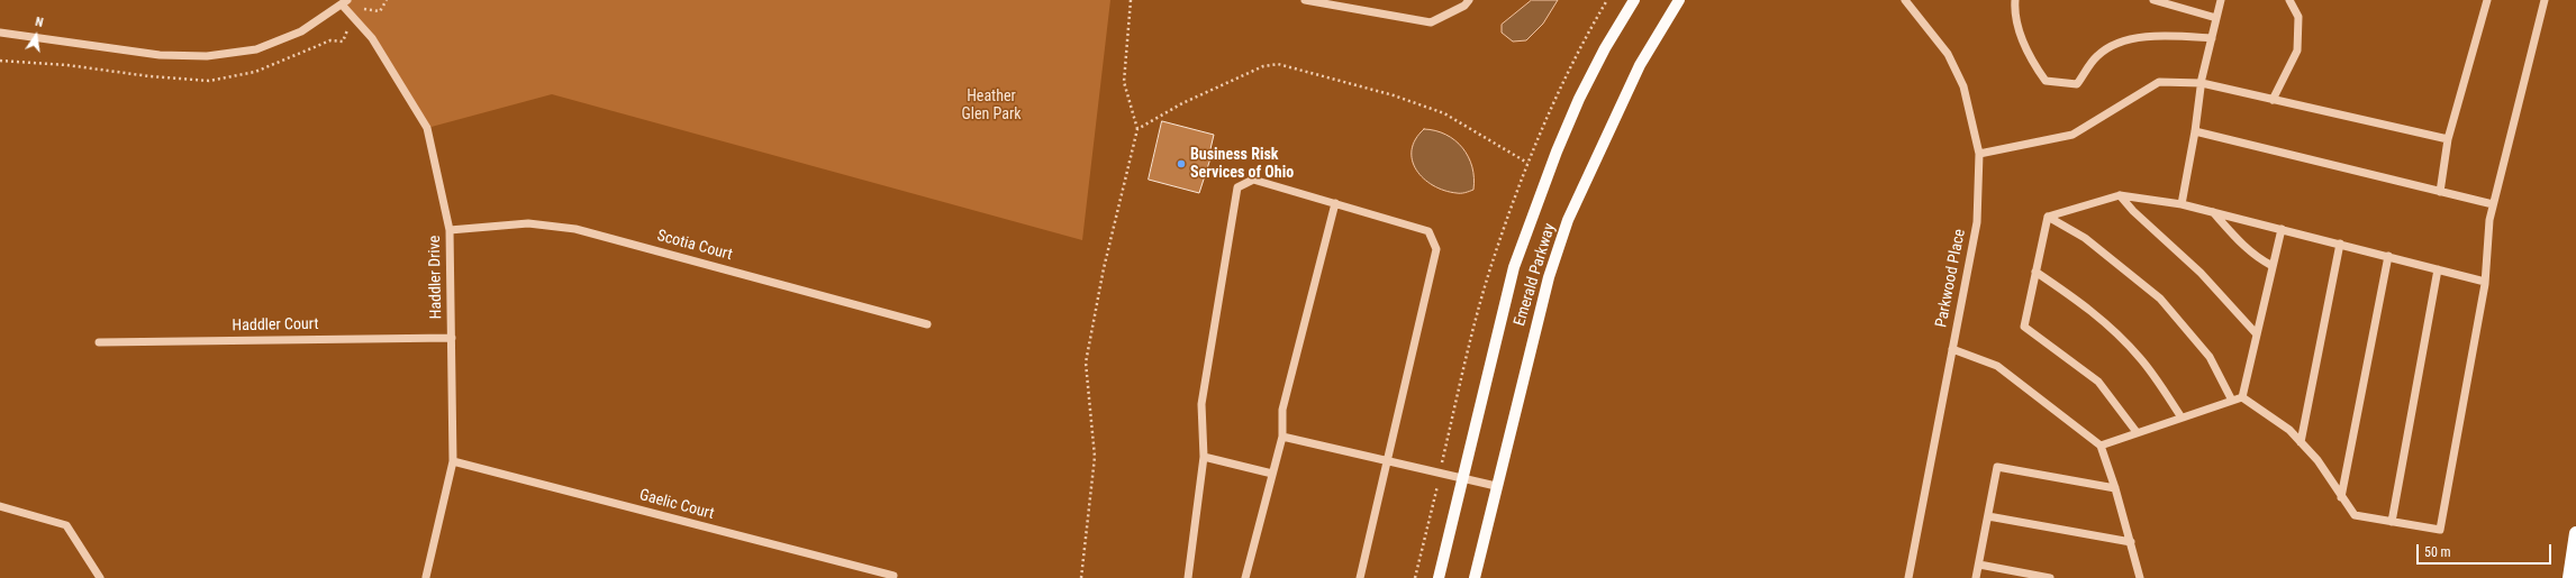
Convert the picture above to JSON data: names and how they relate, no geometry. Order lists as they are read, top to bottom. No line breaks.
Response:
{"streets":{"main road":["Emerald Parkway"],"street":["Scotia Court","Haddler Drive","Parkwood Place","Haddler Court","Gaelic Court"]},"crossings":[["Scotia Court","Haddler Drive"],["Haddler Drive","Haddler Court"],["Haddler Drive","Gaelic Court"]],"parks":["Heather Glen Park"],"places":["Business Risk Services of Ohio"],"scale_bar":"50 m","north":"top"}
